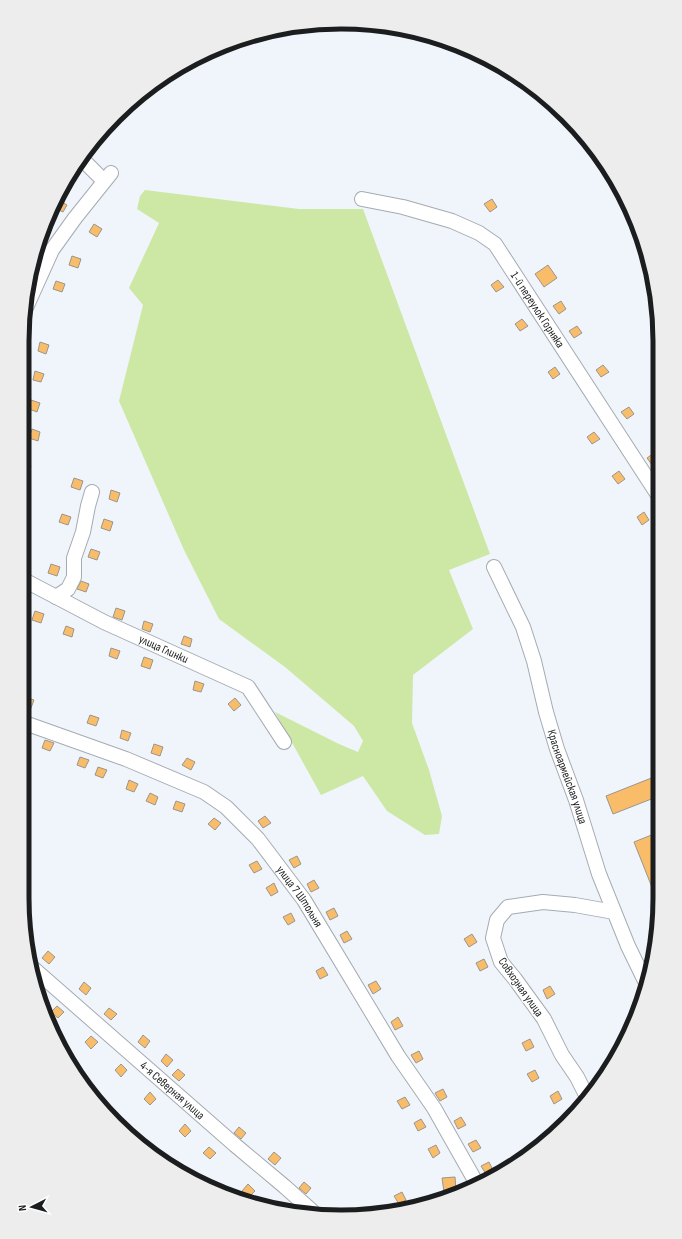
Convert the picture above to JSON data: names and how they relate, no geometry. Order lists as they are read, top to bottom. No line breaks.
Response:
{"streets":{"street":["1-й переулок Горняка","улица Глинки","Красноармейская улица","улица 7 Штольня","Совхозная улица","4-я Северная улица"]},"crossings":[["Красноармейская улица","Совхозная улица"]],"north":"left"}
